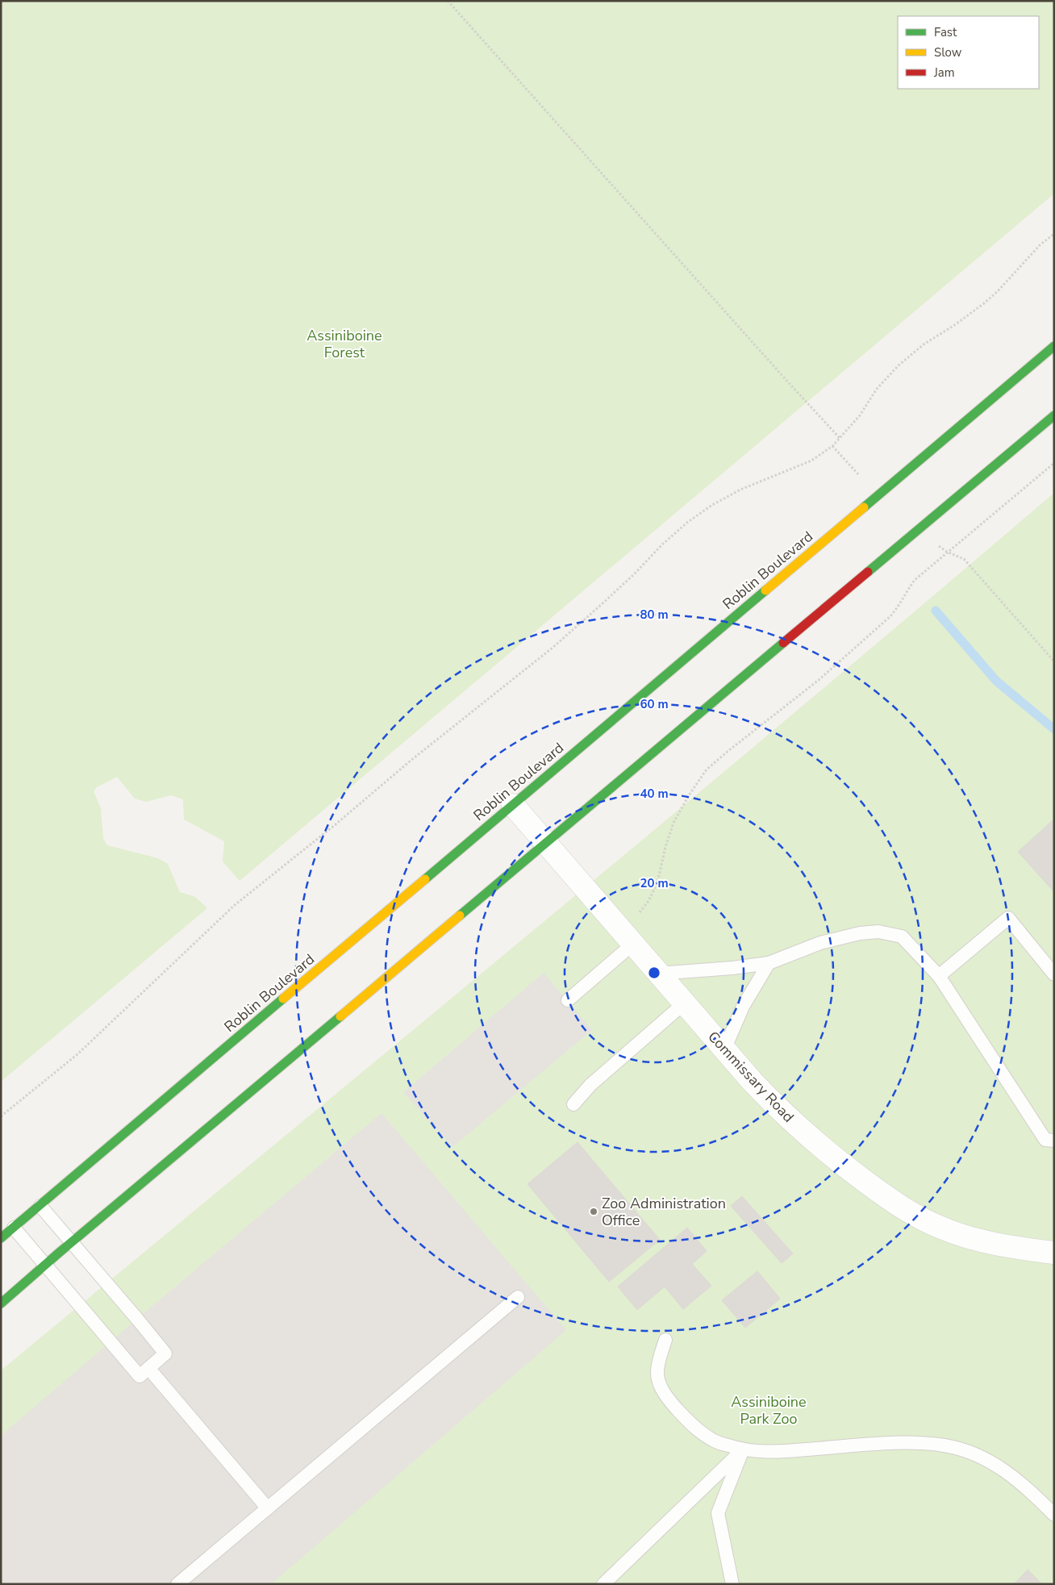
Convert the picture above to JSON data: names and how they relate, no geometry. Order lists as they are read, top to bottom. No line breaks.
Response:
{"streets":{"main road":["Roblin Boulevard"],"street":["Commissary Road"]},"crossings":[["Roblin Boulevard","Commissary Road"]],"parks":["Assiniboine Forest","Assiniboine Park Zoo"],"places":["Zoo Administration Office"],"legend":["Fast","Slow","Jam"],"rings":["80 m","60 m","40 m","20 m"]}
